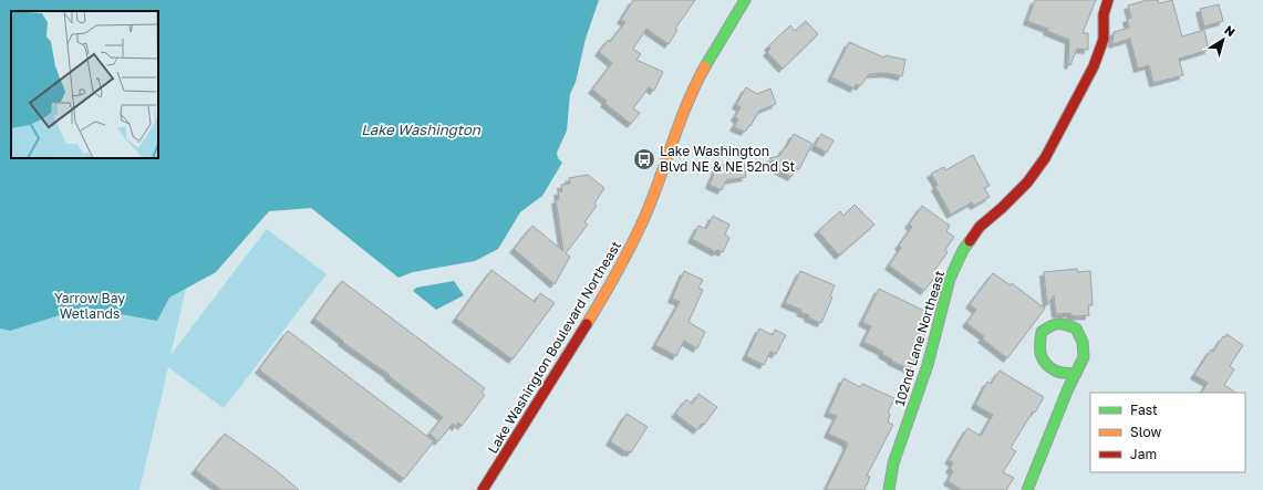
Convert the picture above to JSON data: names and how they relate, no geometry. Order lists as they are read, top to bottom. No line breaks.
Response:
{"streets":{"street":["102nd Lane Northeast","Lake Washington Boulevard Northeast"]},"water":["Lake Washington"],"parks":["Yarrow Bay Wetlands"],"places":{"bus stop":["Lake Washington Blvd NE & NE 52nd St"]},"legend":["Fast","Slow","Jam"],"north":"top right"}
